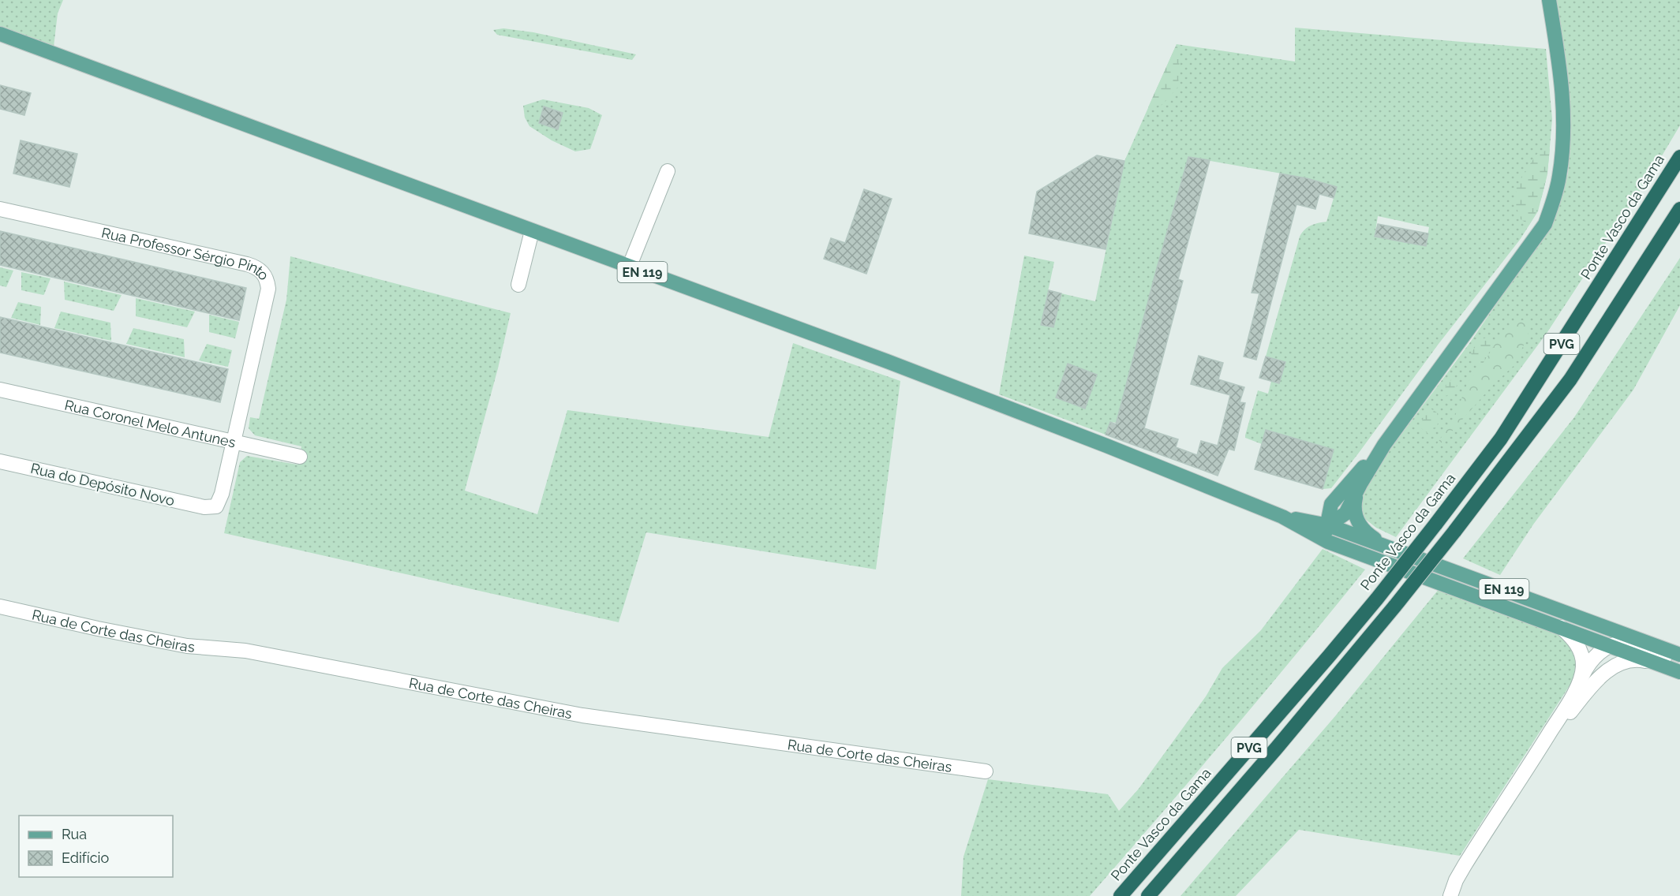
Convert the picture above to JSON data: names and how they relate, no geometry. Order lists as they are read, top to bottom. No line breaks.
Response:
{"streets":{"highway":["Ponte Vasco da Gama","PVG"],"main road":["EN 119"],"street":["Rua Professor Sérgio Pinto","Rua Coronel Melo Antunes","Rua do Depósito Novo","Rua de Corte das Cheiras"]},"crossings":[["Rua Professor Sérgio Pinto","Rua Coronel Melo Antunes"],["Rua Professor Sérgio Pinto","Rua do Depósito Novo"]],"legend":["Rua","Edifício"]}
